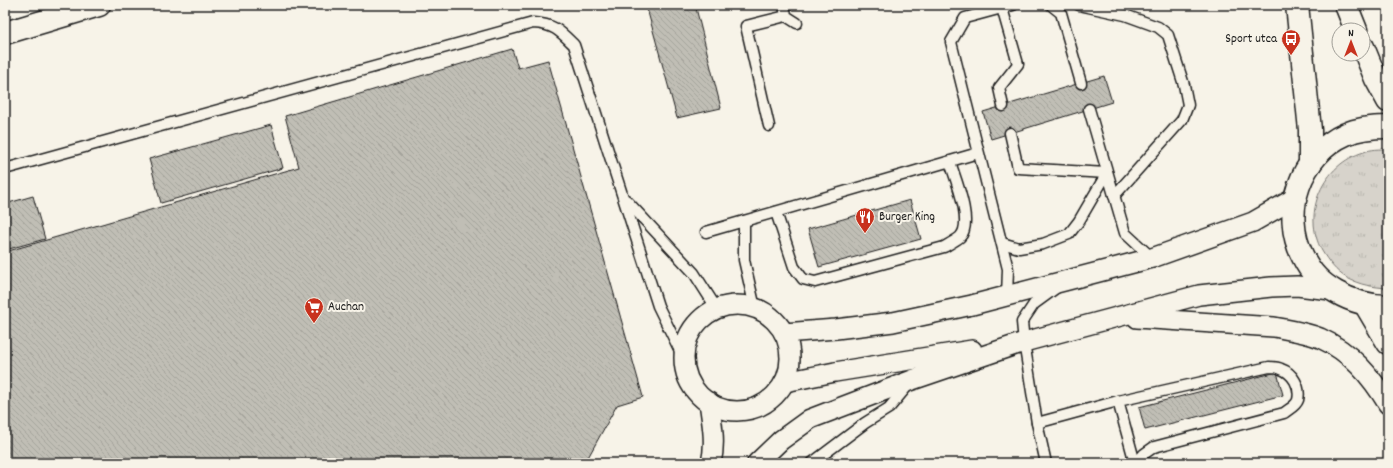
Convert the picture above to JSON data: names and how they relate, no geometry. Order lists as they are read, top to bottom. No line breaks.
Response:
{"places":{"bus stop":["Sport utca"],"restaurant":["Burger King"],"supermarket":["Auchan"]},"north":"top"}
